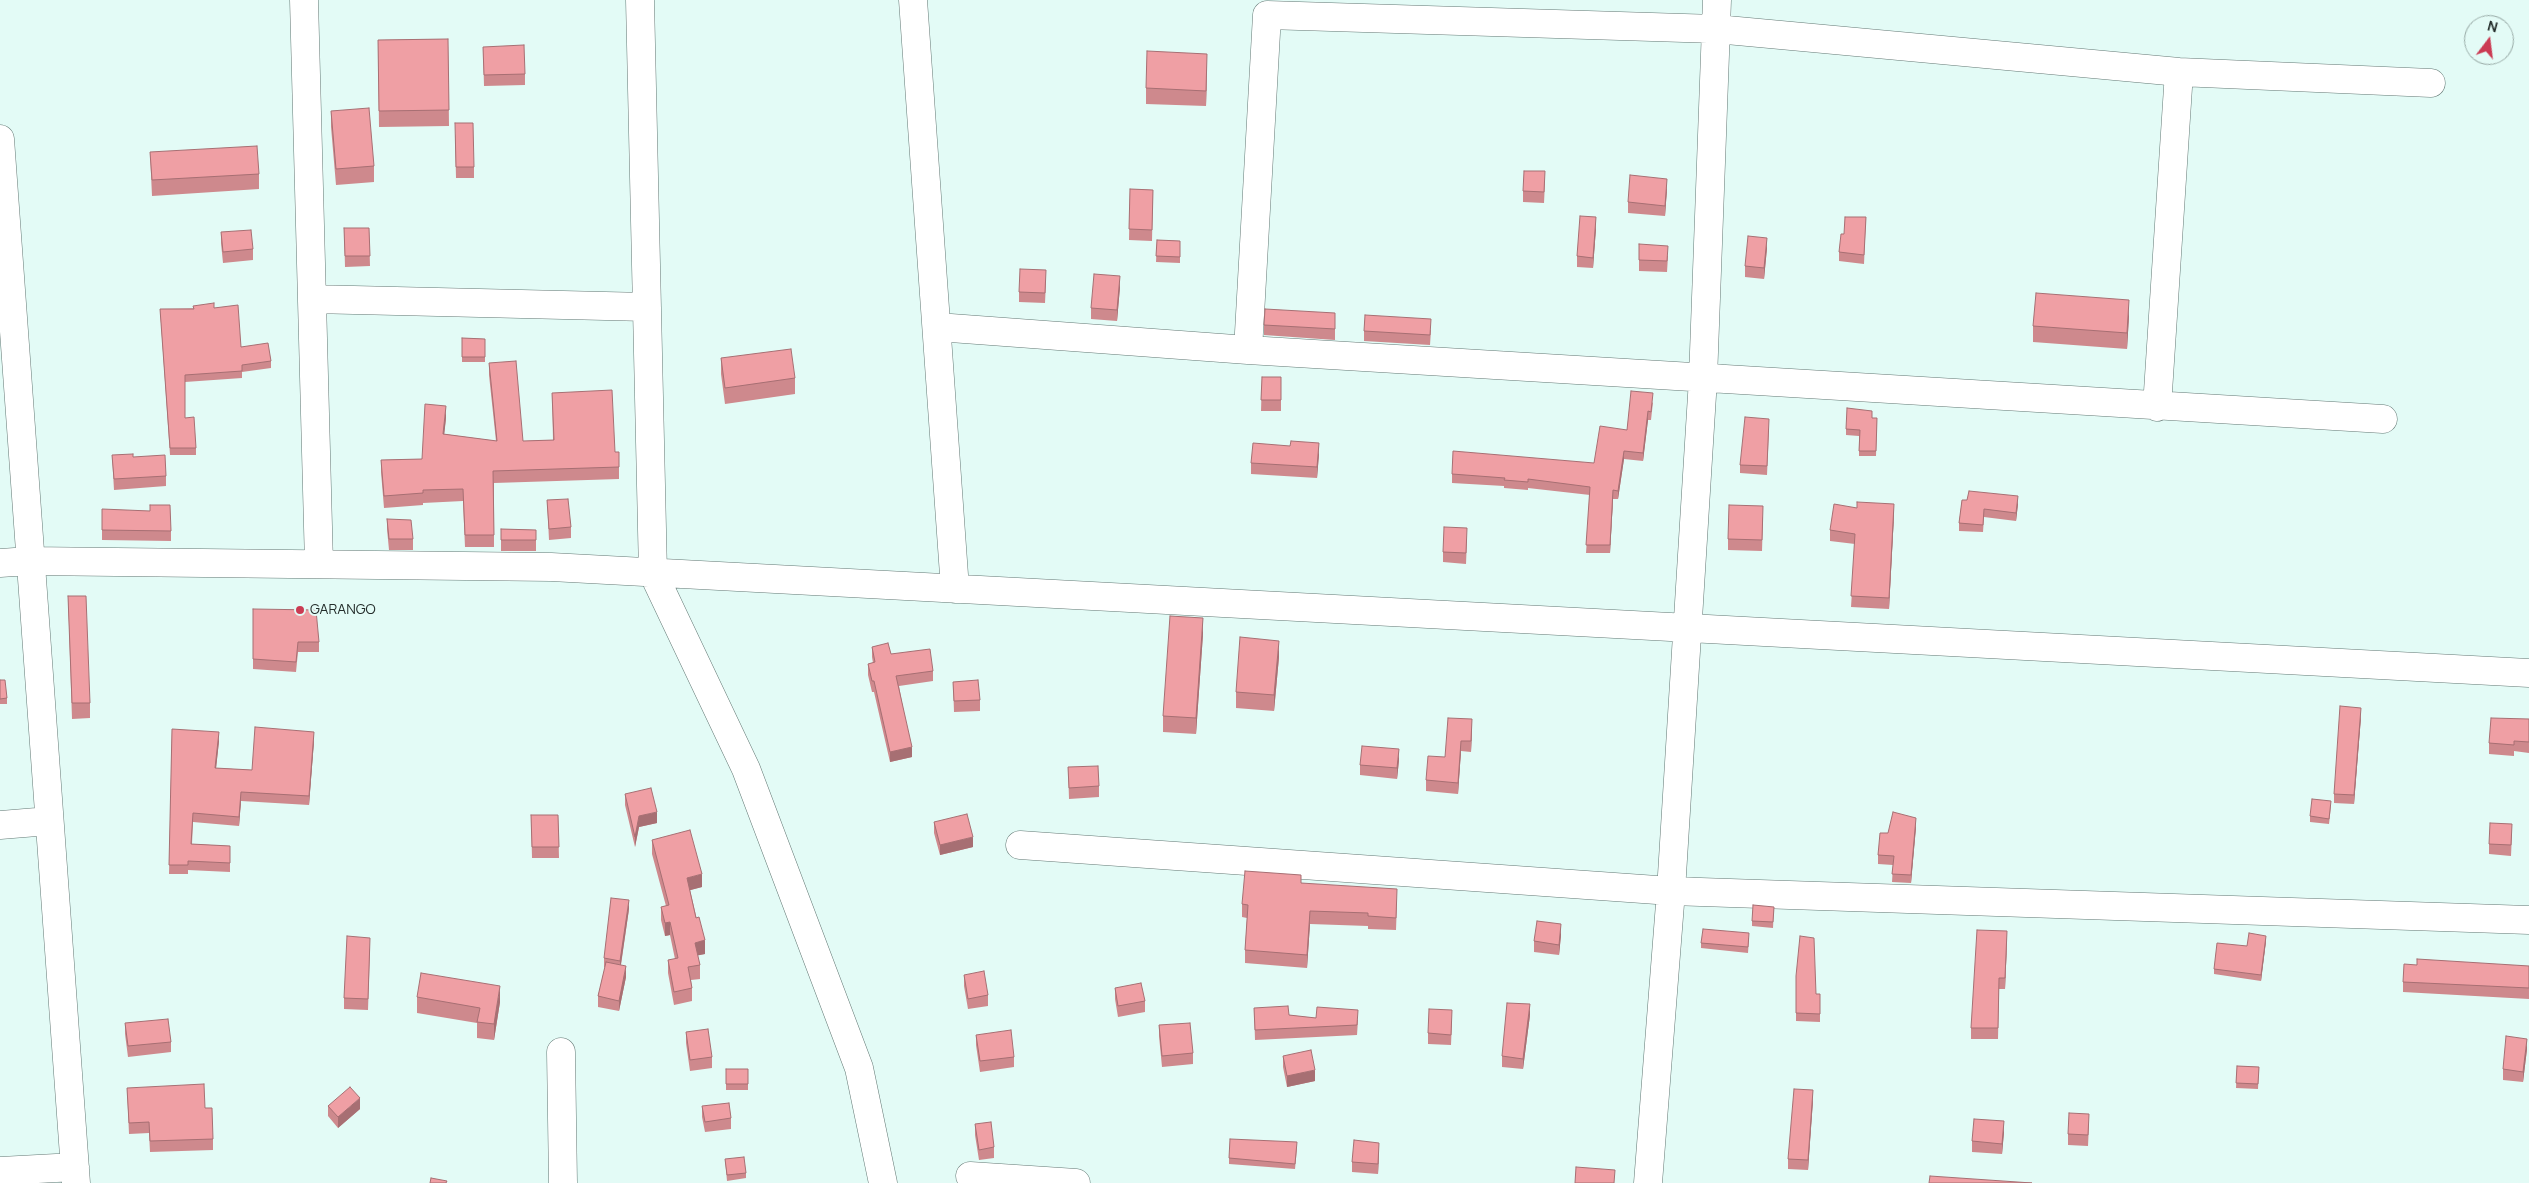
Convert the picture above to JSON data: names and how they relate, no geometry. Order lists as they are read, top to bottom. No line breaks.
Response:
{"places":["GARANGO"],"north":"top"}
